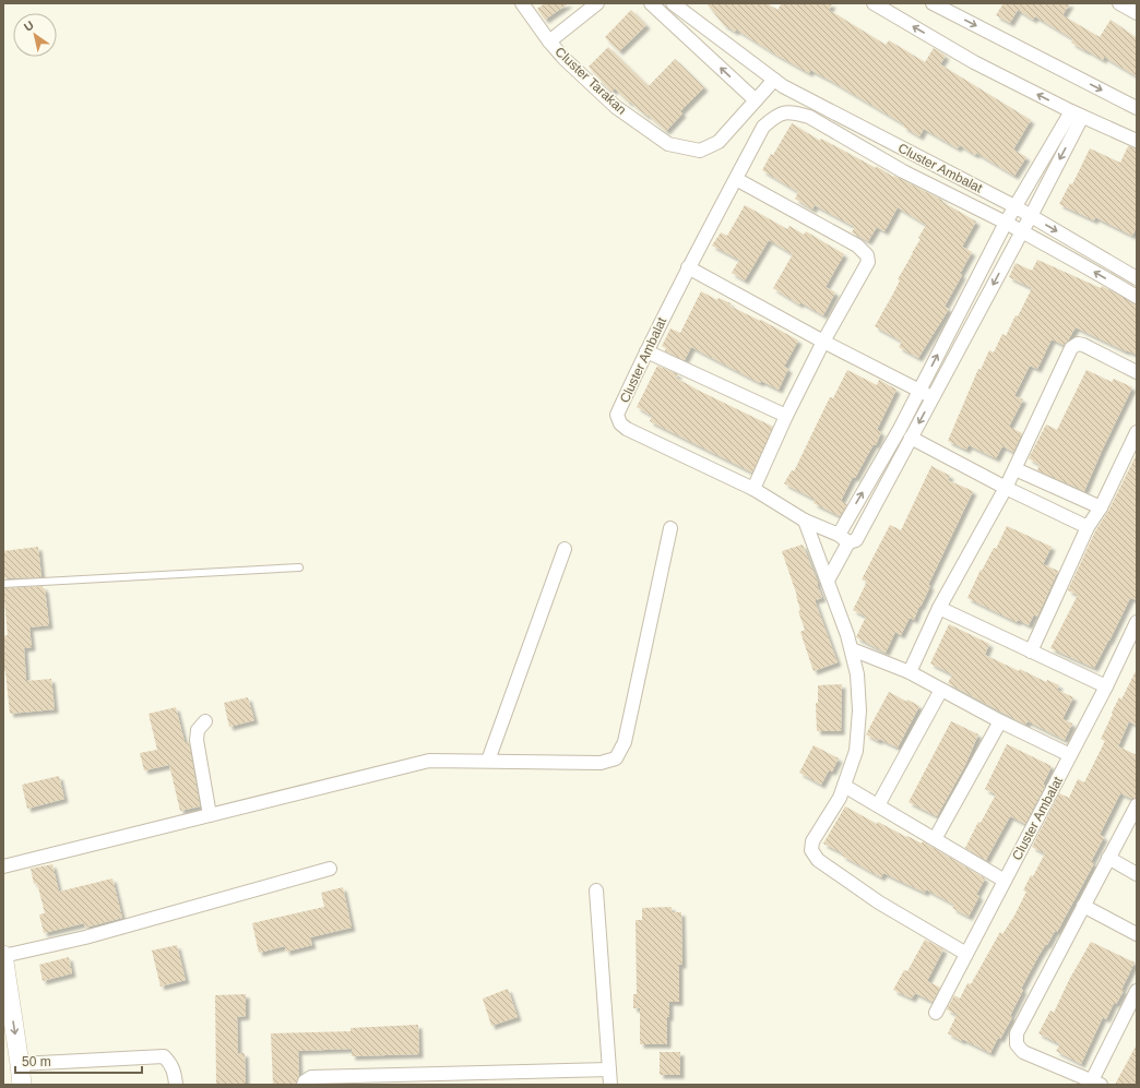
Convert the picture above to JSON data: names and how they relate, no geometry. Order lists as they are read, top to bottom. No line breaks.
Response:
{"streets":{"street":["Cluster Tarakan","Cluster Ambalat"]},"crossings":[["Cluster Tarakan","Cluster Ambalat"]],"scale_bar":"50 m","north":"top left"}
